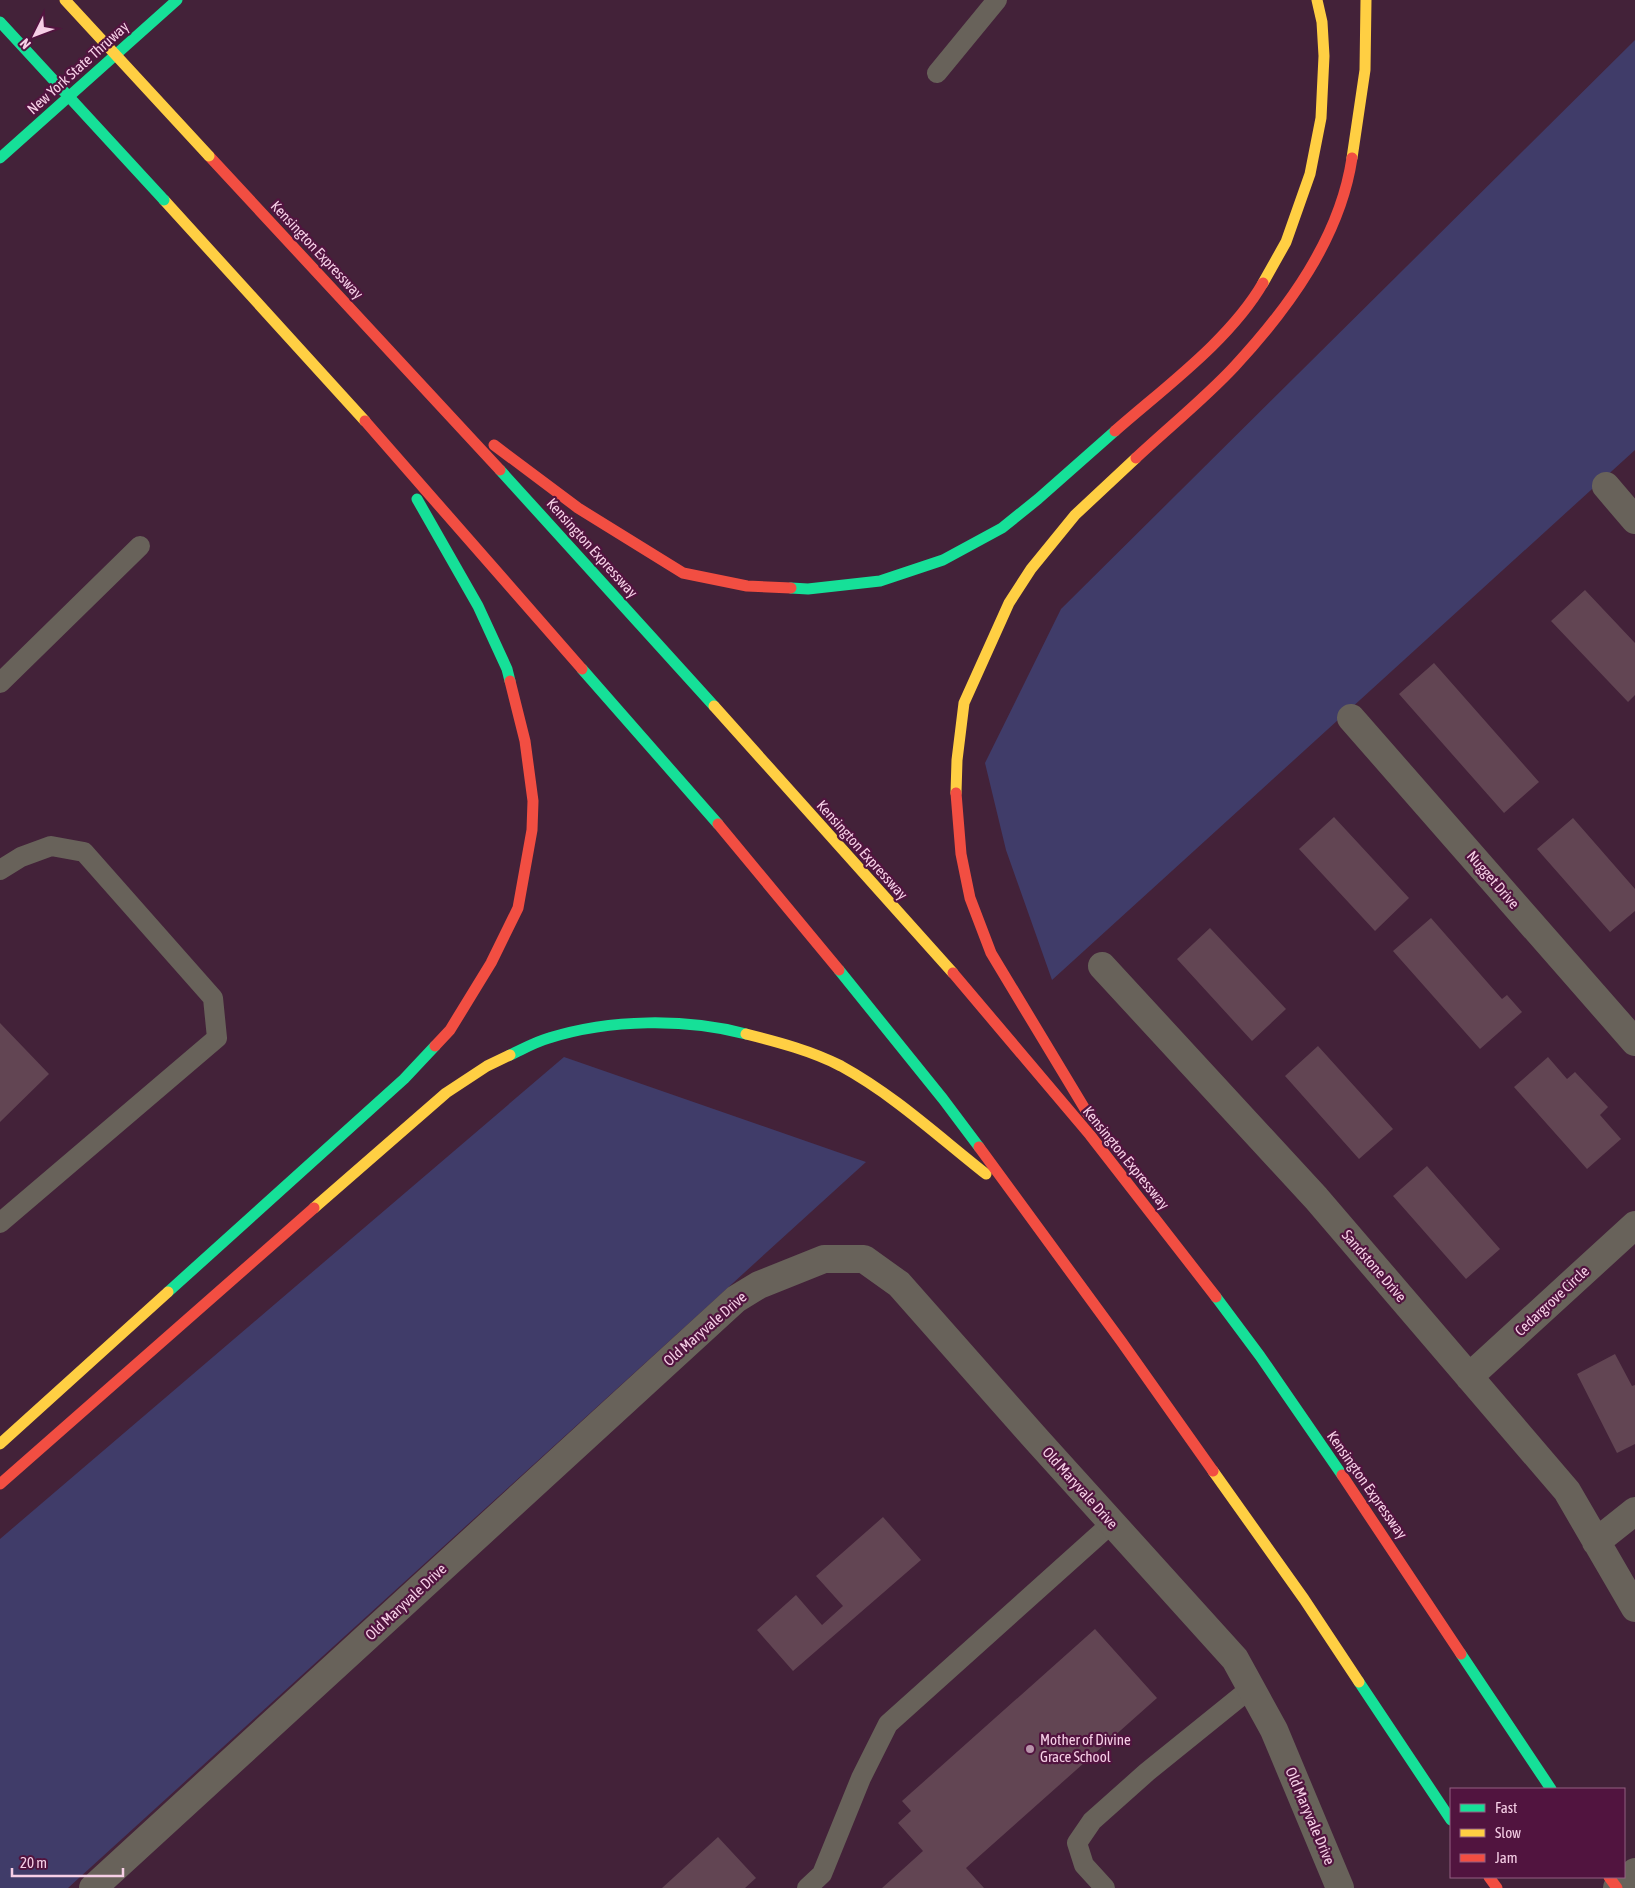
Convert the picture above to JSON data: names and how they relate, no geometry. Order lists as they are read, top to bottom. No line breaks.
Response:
{"streets":{"highway":["New York State Thruway","Kensington Expressway"],"street":["Nugget Drive","Sandstone Drive","Cedargrove Circle","Old Maryvale Drive"]},"crossings":[["Sandstone Drive","Cedargrove Circle"]],"places":["Mother of Divine Grace School"],"legend":["Fast","Slow","Jam"],"scale_bar":"20 m","north":"bottom left"}
